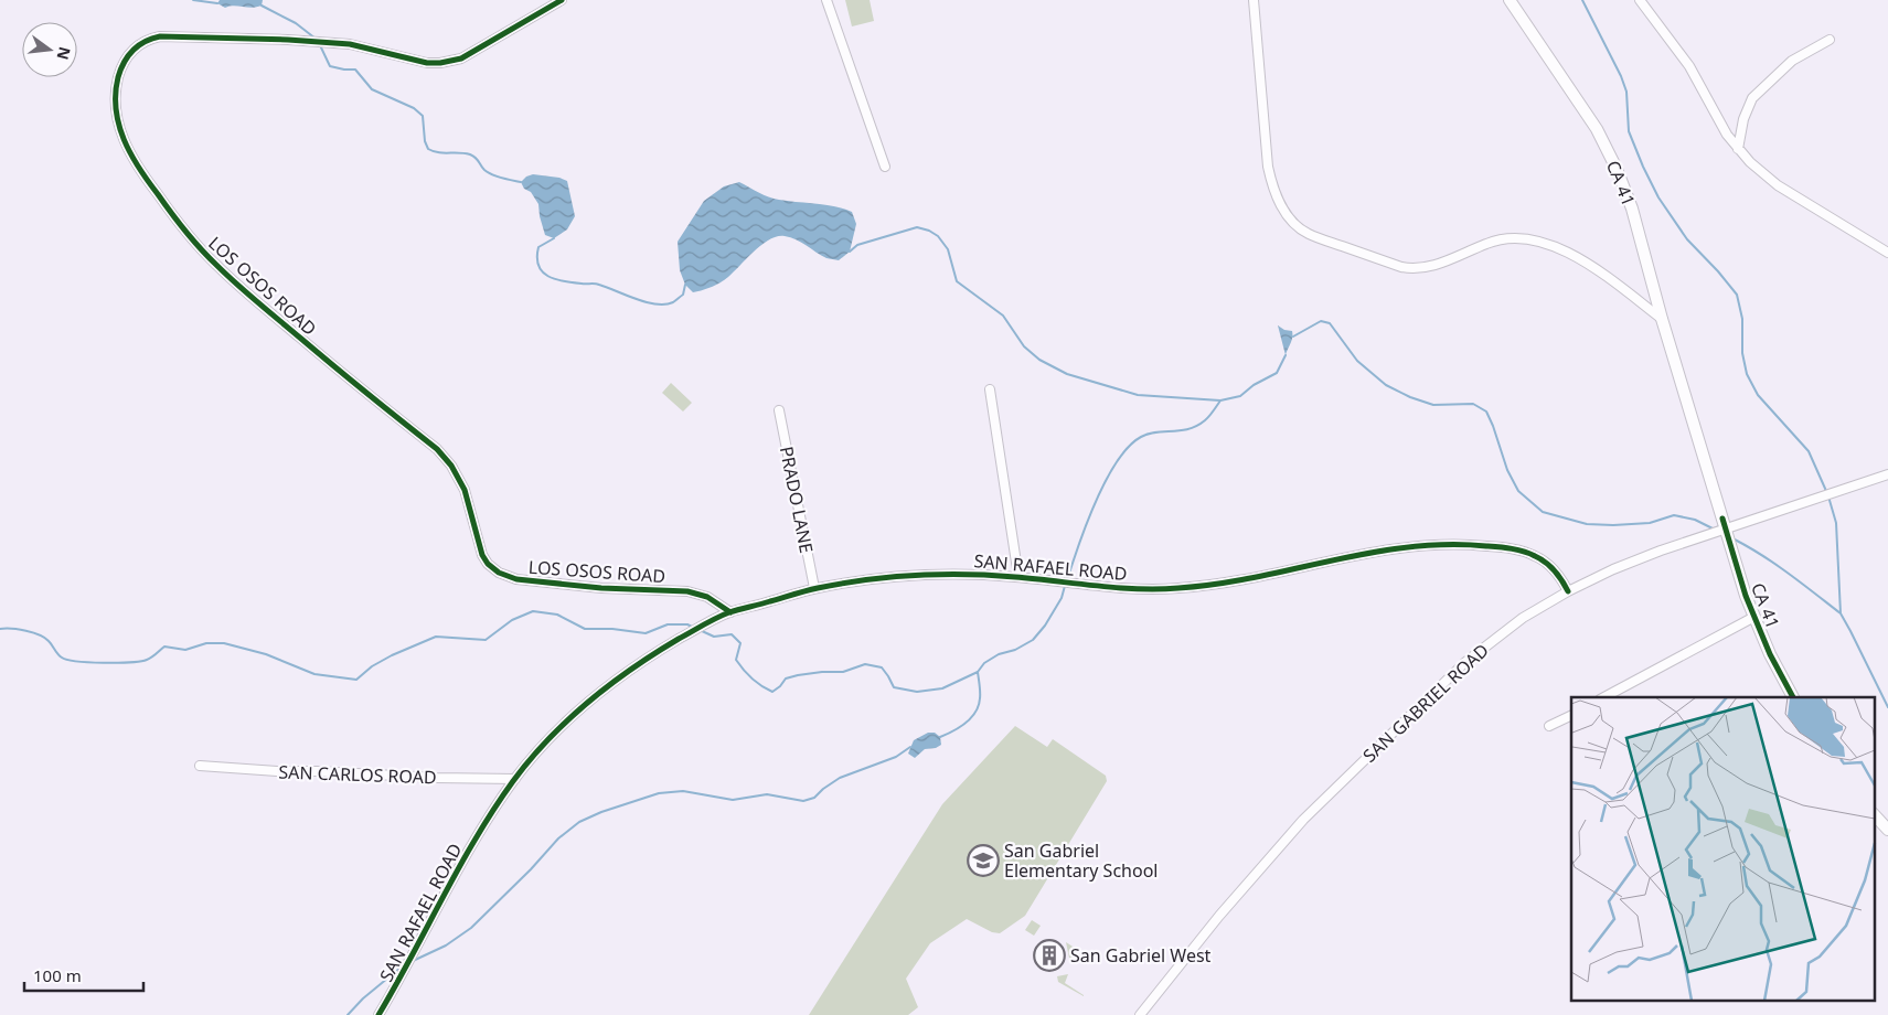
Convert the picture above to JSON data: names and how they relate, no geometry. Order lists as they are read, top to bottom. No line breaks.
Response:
{"streets":{"main road":["CA 41"],"street":["LOS OSOS ROAD","PRADO LANE","SAN RAFAEL ROAD","SAN GABRIEL ROAD","SAN CARLOS ROAD"]},"crossings":[["CA 41","SAN GABRIEL ROAD"],["LOS OSOS ROAD","SAN RAFAEL ROAD"],["PRADO LANE","SAN RAFAEL ROAD"],["SAN RAFAEL ROAD","SAN GABRIEL ROAD"],["SAN RAFAEL ROAD","SAN CARLOS ROAD"]],"places":{"school or university":["San Gabriel Elementary School"],"building":["San Gabriel West"]},"scale_bar":"100 m","north":"right"}
